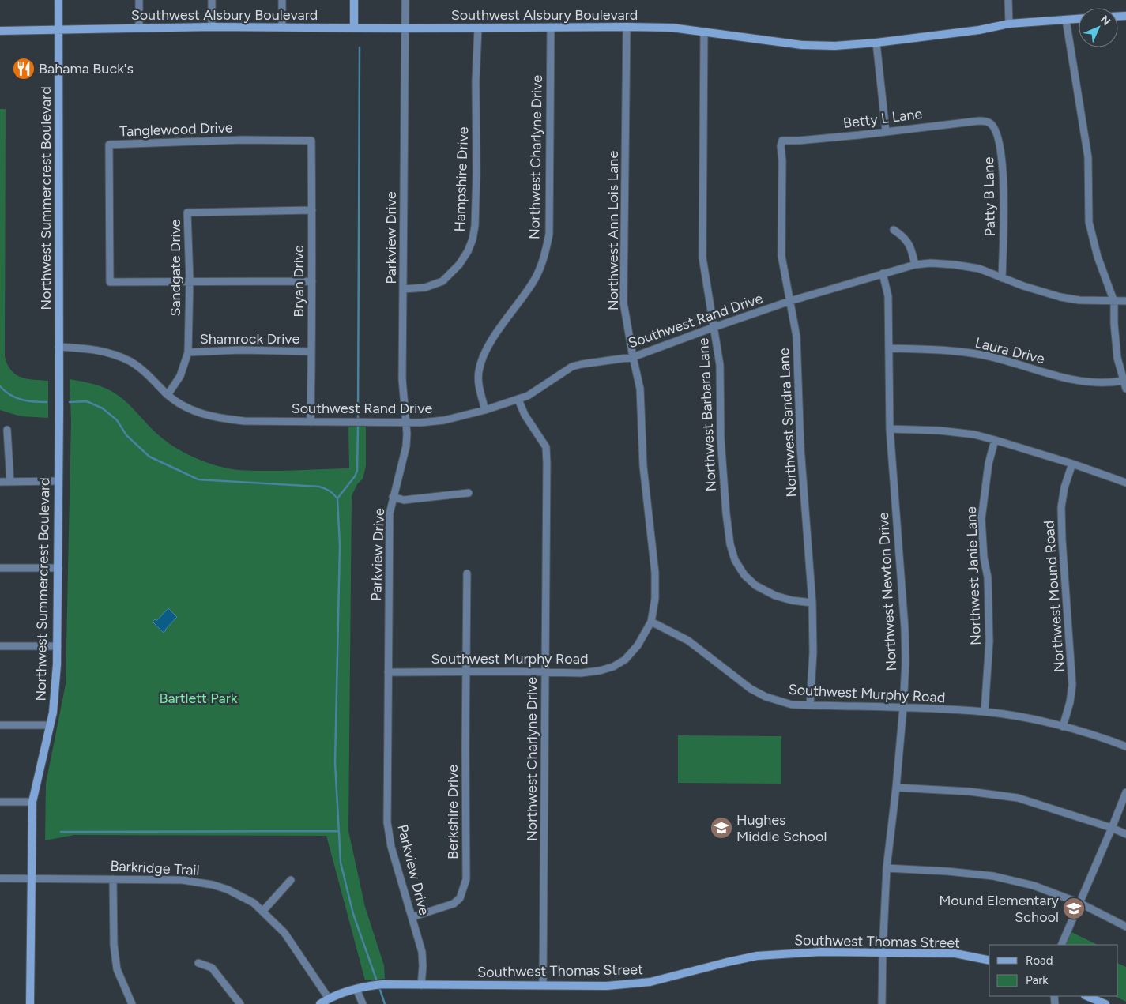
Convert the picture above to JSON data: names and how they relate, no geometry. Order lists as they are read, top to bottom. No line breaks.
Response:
{"streets":{"street":["Southwest Alsbury Boulevard","Betty L Lane","Tanglewood Drive","Northwest Charlyne Drive","Hampshire Drive","Patty B Lane","Northwest Summercrest Boulevard","Northwest Ann Lois Lane","Parkview Drive","Sandgate Drive","Bryan Drive","Southwest Rand Drive","Shamrock Drive","Laura Drive","Northwest Barbara Lane","Northwest Sandra Lane","Northwest Janie Lane","Northwest Newton Drive","Northwest Mound Road","Southwest Murphy Road","Berkshire Drive","Barkridge Trail","Southwest Thomas Street"]},"crossings":[["Southwest Alsbury Boulevard","Northwest Charlyne Drive"],["Southwest Alsbury Boulevard","Hampshire Drive"],["Southwest Alsbury Boulevard","Northwest Summercrest Boulevard"],["Southwest Alsbury Boulevard","Northwest Ann Lois Lane"],["Southwest Alsbury Boulevard","Parkview Drive"],["Southwest Alsbury Boulevard","Northwest Barbara Lane"],["Betty L Lane","Patty B Lane"],["Betty L Lane","Northwest Sandra Lane"],["Tanglewood Drive","Sandgate Drive"],["Tanglewood Drive","Bryan Drive"],["Northwest Charlyne Drive","Southwest Rand Drive"],["Northwest Charlyne Drive","Southwest Murphy Road"],["Northwest Charlyne Drive","Southwest Thomas Street"],["Hampshire Drive","Parkview Drive"],["Patty B Lane","Southwest Rand Drive"],["Northwest Summercrest Boulevard","Southwest Rand Drive"],["Northwest Summercrest Boulevard","Barkridge Trail"],["Northwest Ann Lois Lane","Southwest Rand Drive"],["Northwest Ann Lois Lane","Southwest Murphy Road"],["Parkview Drive","Southwest Rand Drive"],["Parkview Drive","Southwest Murphy Road"],["Parkview Drive","Berkshire Drive"],["Parkview Drive","Southwest Thomas Street"],["Sandgate Drive","Bryan Drive"],["Sandgate Drive","Southwest Rand Drive"],["Sandgate Drive","Shamrock Drive"],["Bryan Drive","Southwest Rand Drive"],["Bryan Drive","Shamrock Drive"],["Southwest Rand Drive","Northwest Barbara Lane"],["Southwest Rand Drive","Northwest Sandra Lane"],["Southwest Rand Drive","Northwest Newton Drive"],["Laura Drive","Northwest Newton Drive"],["Northwest Barbara Lane","Northwest Sandra Lane"],["Northwest Sandra Lane","Southwest Murphy Road"],["Northwest Janie Lane","Southwest Murphy Road"],["Northwest Newton Drive","Southwest Murphy Road"],["Northwest Newton Drive","Southwest Thomas Street"],["Northwest Mound Road","Southwest Murphy Road"],["Southwest Murphy Road","Berkshire Drive"],["Barkridge Trail","Southwest Thomas Street"]],"parks":["Bartlett Park"],"places":{"restaurant":["Bahama Buck's"],"school or university":["Hughes Middle School","Mound Elementary School"]},"legend":["Road","Park"],"north":"top right"}
